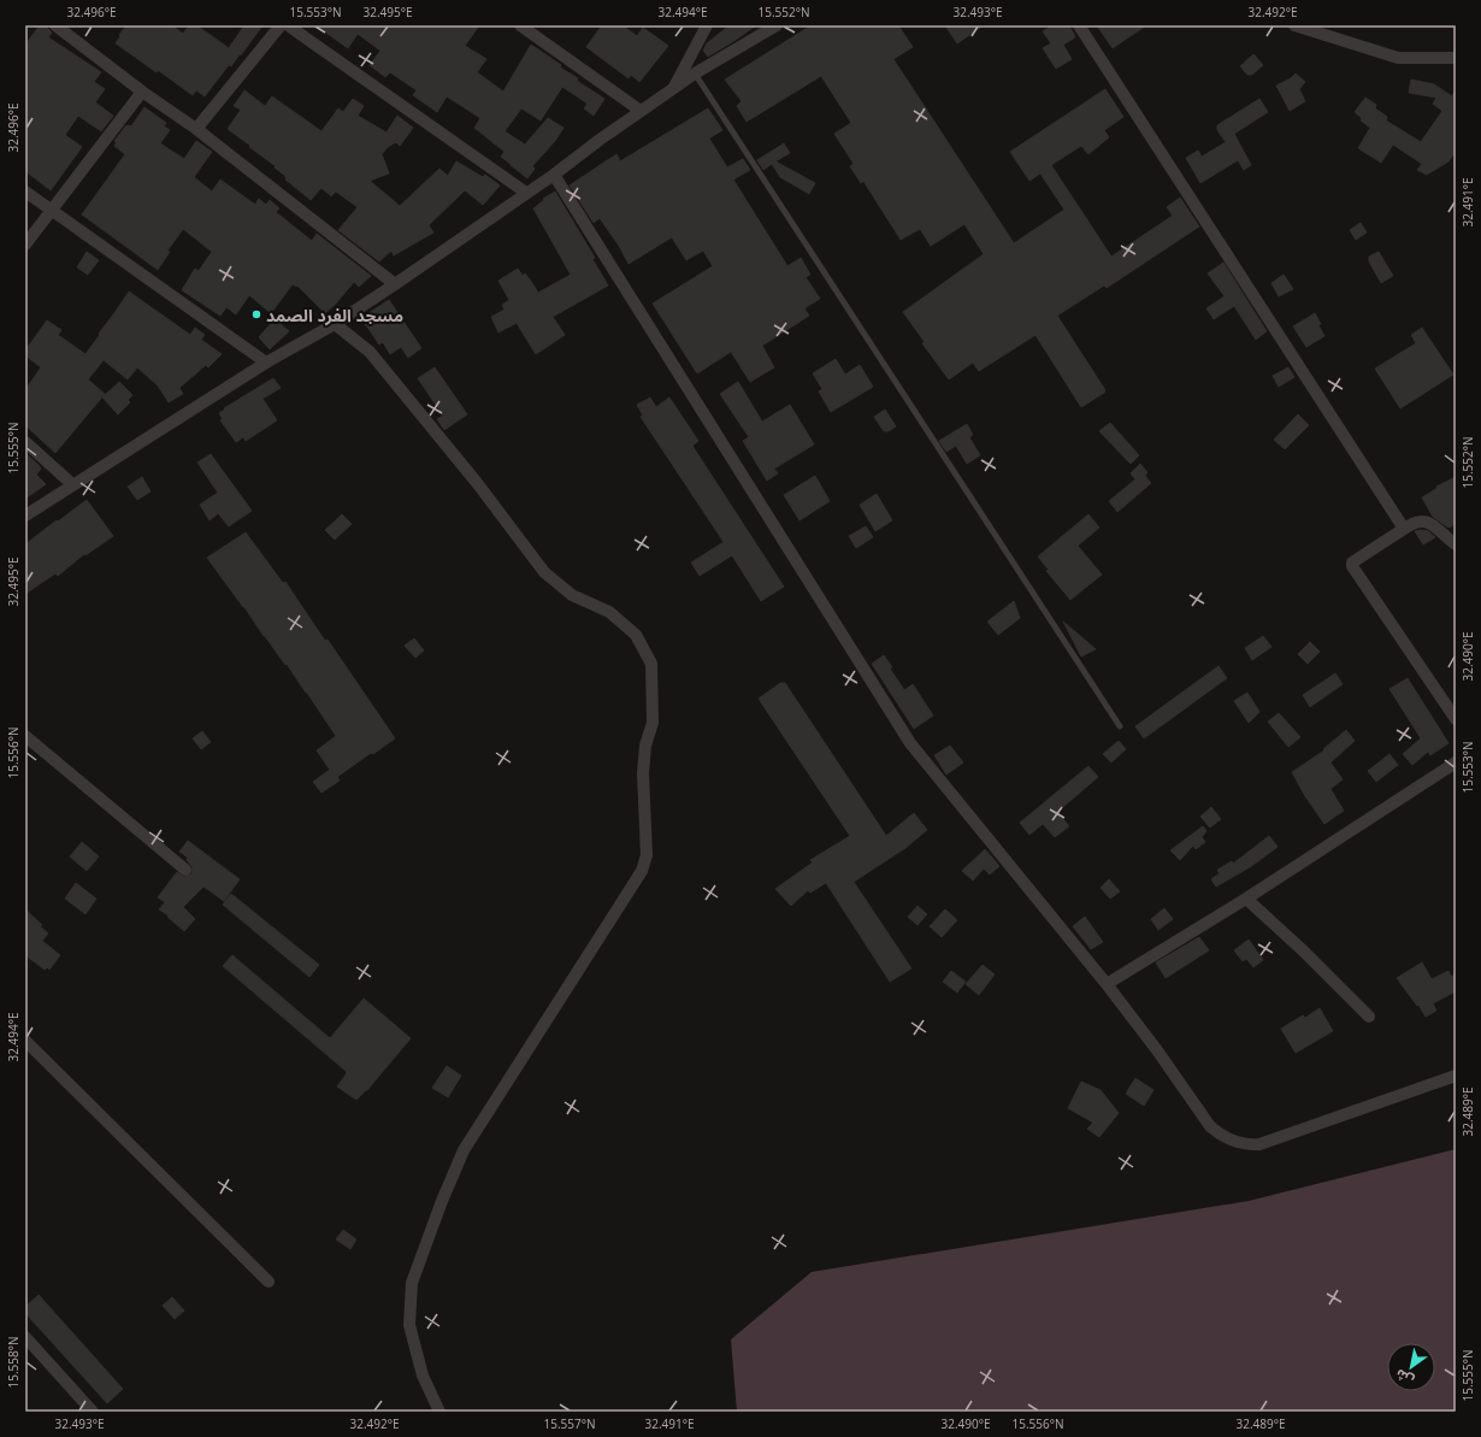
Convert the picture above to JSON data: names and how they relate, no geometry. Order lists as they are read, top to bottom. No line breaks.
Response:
{"places":["مسجد الفرد الصمد"],"north":"bottom left","coordinates":["32.496°E","15.553°N","32.495°E","32.494°E","15.552°N","32.493°E","32.492°E","32.491°E","15.555°N","32.490°E","15.556°N","32.489°E","15.558°N","15.557°N"]}
